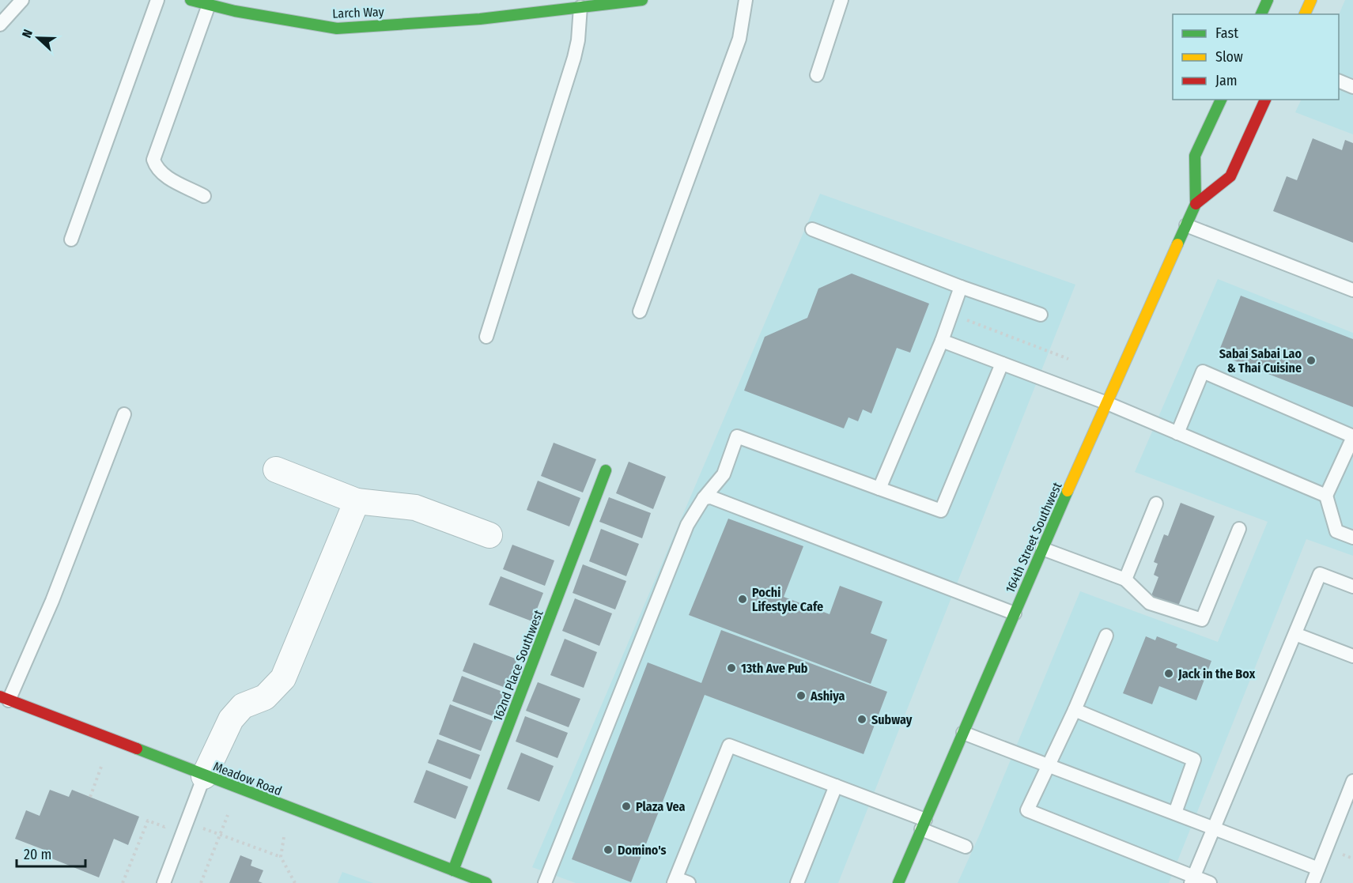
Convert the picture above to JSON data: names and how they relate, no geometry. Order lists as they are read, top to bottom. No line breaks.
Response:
{"streets":{"street":["Larch Way","164th Street Southwest","162nd Place Southwest","Meadow Road"]},"crossings":[["162nd Place Southwest","Meadow Road"]],"places":["Sabai Sabai Lao & Thai Cuisine","Pochi Lifestyle Cafe","13th Ave Pub","Jack in the Box","Ashiya","Subway","Plaza Vea","Domino's"],"legend":["Fast","Slow","Jam"],"scale_bar":"20 m","north":"left"}
